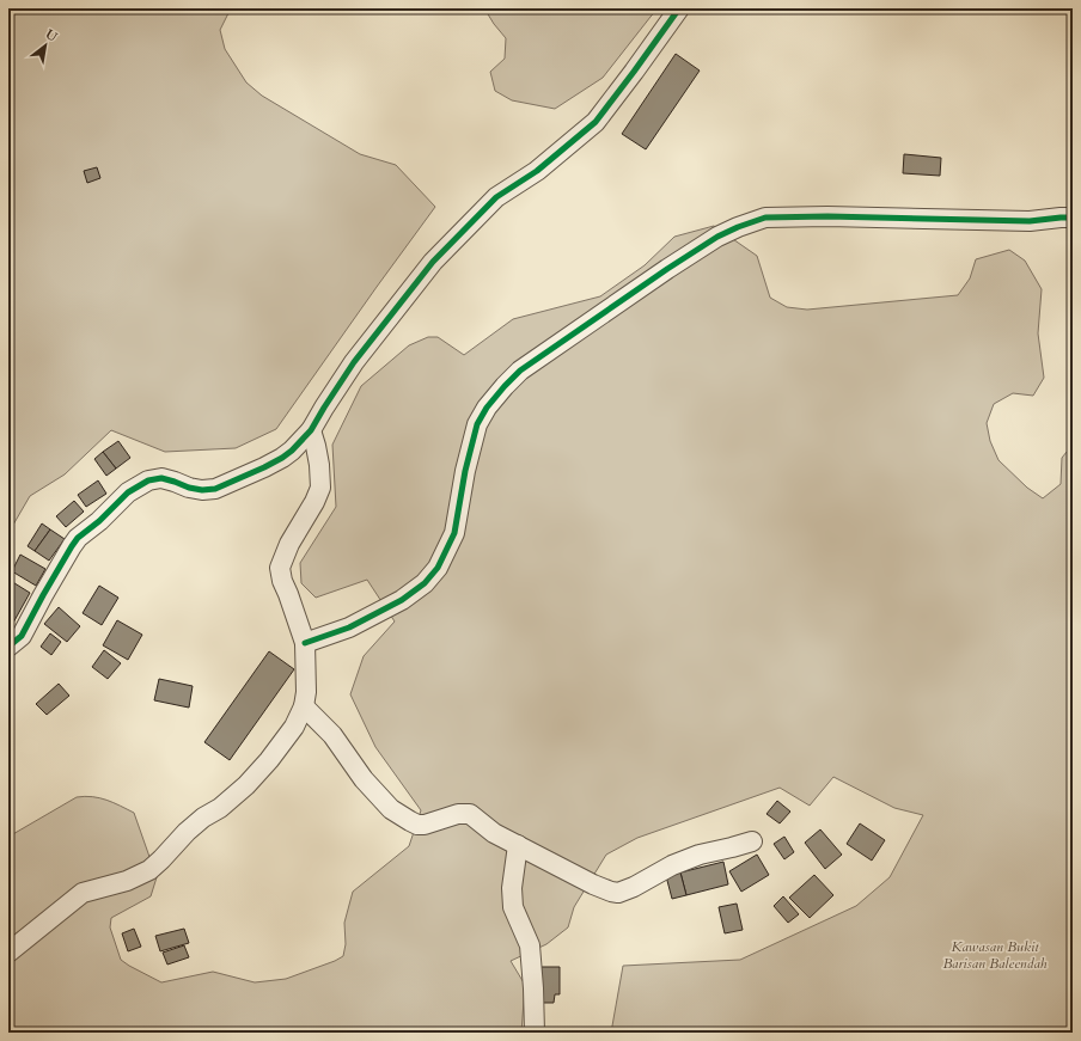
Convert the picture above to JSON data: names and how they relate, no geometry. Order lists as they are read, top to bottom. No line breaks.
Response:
{"parks":["Kawasan Bukit Barisan Baleendah"],"north":"top right"}
